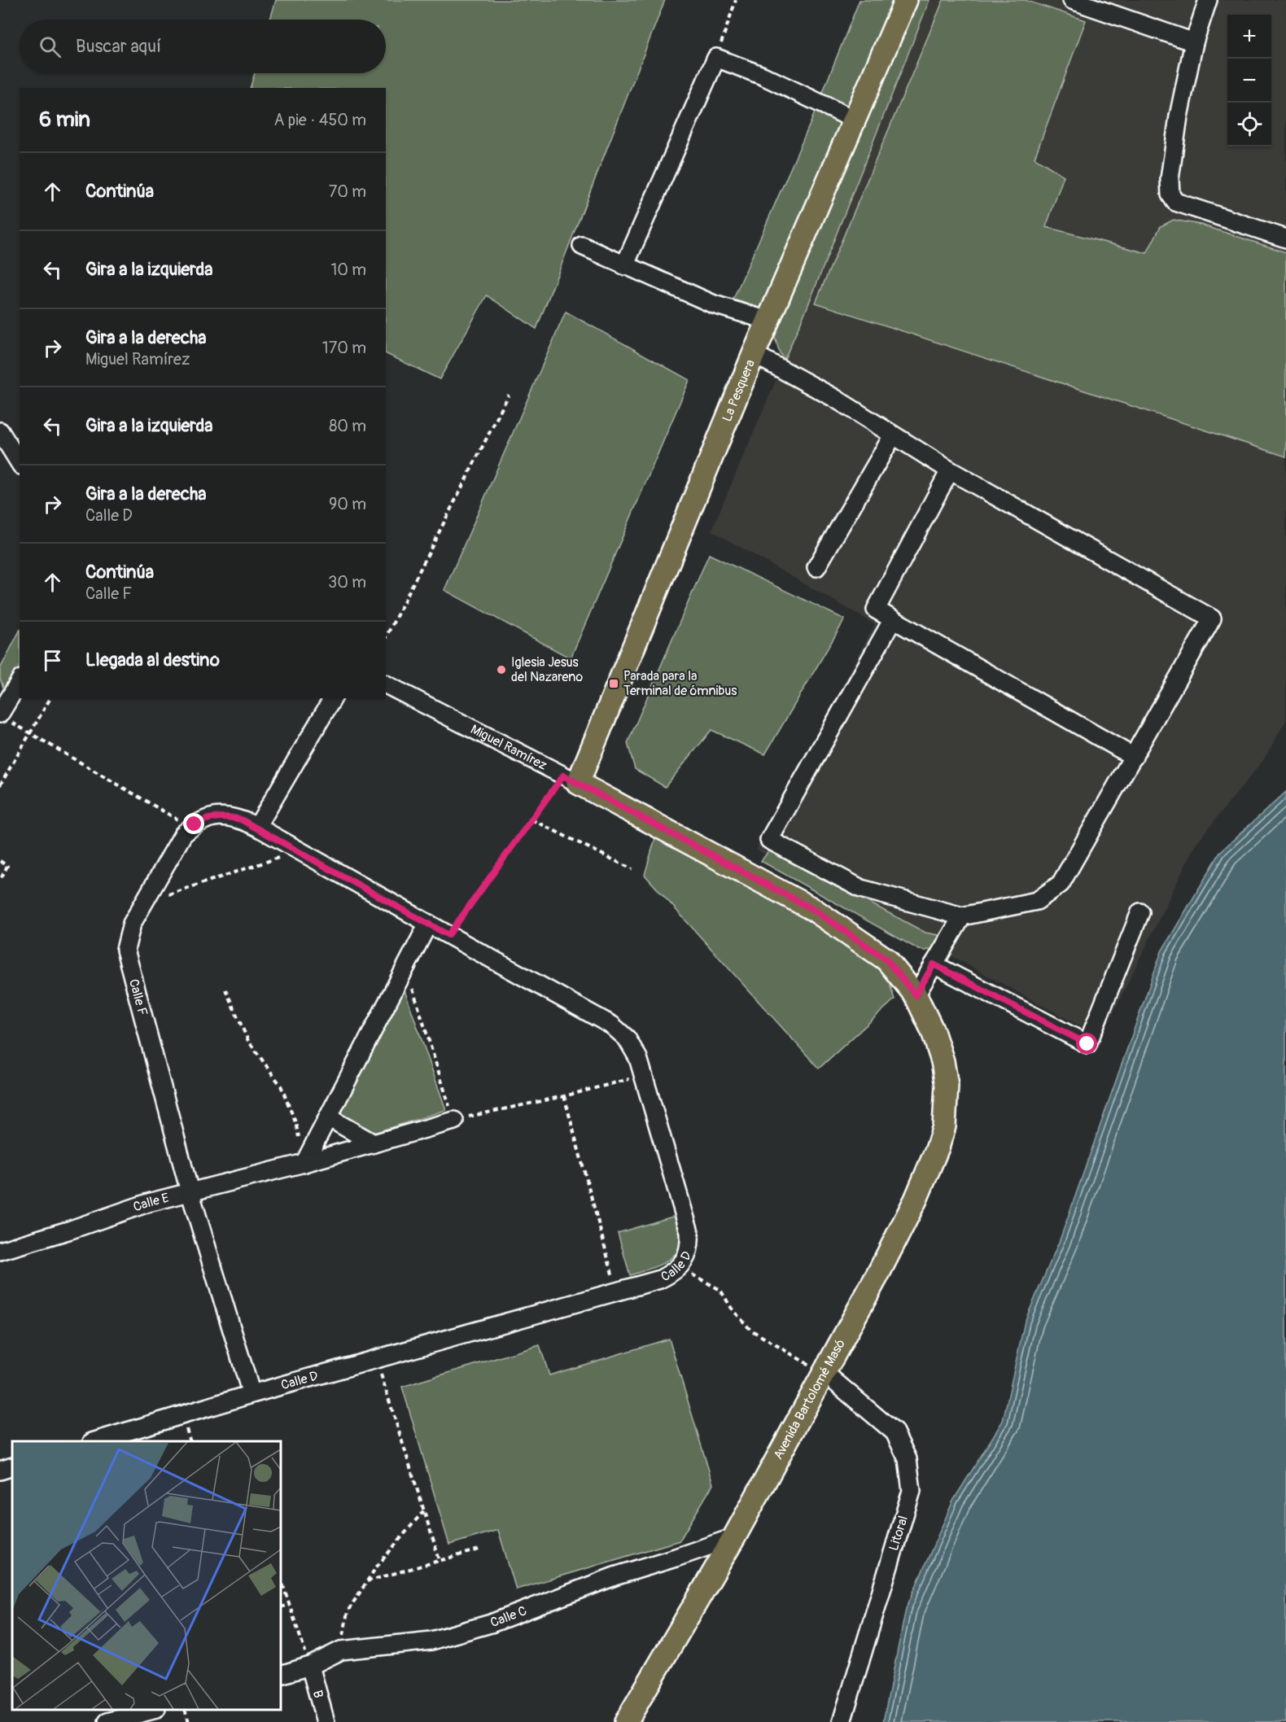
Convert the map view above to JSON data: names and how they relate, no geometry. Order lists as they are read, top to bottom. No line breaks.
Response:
{"streets":{"main road":["La Pesquera","Miguel Ramírez","Avenida Bartolomé Masó"],"street":["Calle F","Calle E","Calle D","Litoral","Calle C","B"]},"crossings":[["La Pesquera","Miguel Ramírez"],["Miguel Ramírez","Avenida Bartolomé Masó"],["Calle F","Calle E"],["Calle F","Calle D"],["Avenida Bartolomé Masó","Litoral"],["Avenida Bartolomé Masó","Calle C"],["Calle C","B"]],"places":{"other":["Iglesia Jesus del Nazareno"],"transit":["Parada para la Terminal de ómnibus"]},"page":{"map_buttons":["+","−"],"search":"Buscar aquí","heading":["6 min","A pie · 450 m"],"list":[["Continúa","70 m"],["Gira a la izquierda","10 m"],["Gira a la derecha","Miguel Ramírez","170 m"],["Gira a la izquierda","80 m"],["Gira a la derecha","Calle D","90 m"],["Continúa","Calle F","30 m"],"Llegada al destino"]}}
